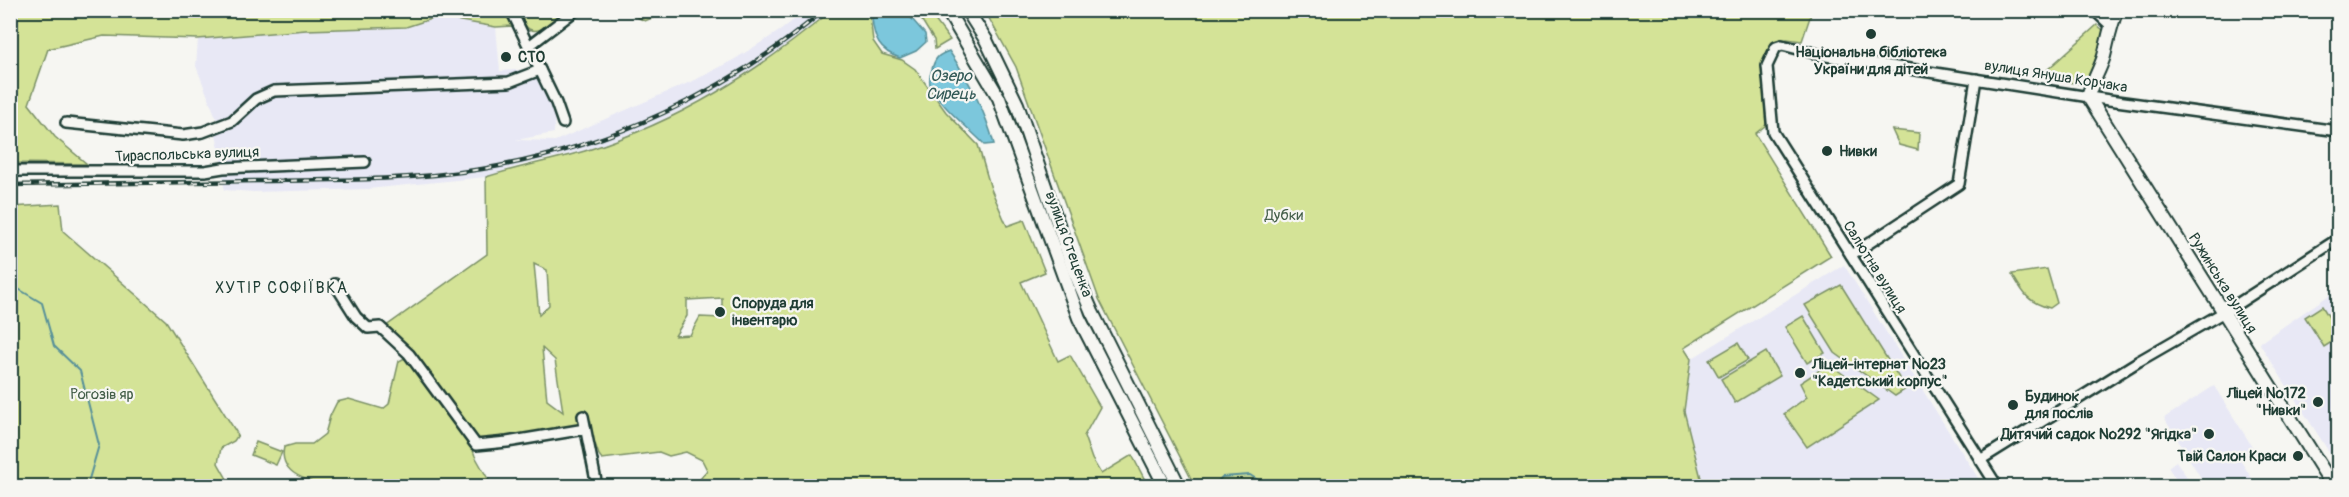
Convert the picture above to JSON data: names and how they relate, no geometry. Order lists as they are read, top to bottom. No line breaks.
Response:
{"streets":{"main road":["вулиця Стеценка","Ружинська вулиця"],"street":["вулиця Януша Корчака","Тираспольська вулиця","Салютна вулиця"]},"crossings":[["вулиця Януша Корчака","Салютна вулиця"],["вулиця Януша Корчака","Ружинська вулиця"]],"districts":["ХУТІР СОФІЇВКА"],"water":["Озеро Сирець"],"parks":["Дубки","Рогозів яр"],"places":["Національна бібліотека України для дітей","СТО","Нивки","Споруда для інвентарю","Ліцей-інтернат №23 \"Кадетський корпус\"","Ліцей №172 \"Нивки\"","Будинок для послів","Дитячий садок №292 \"Ягідка\"","Твій Салон Краси"]}
